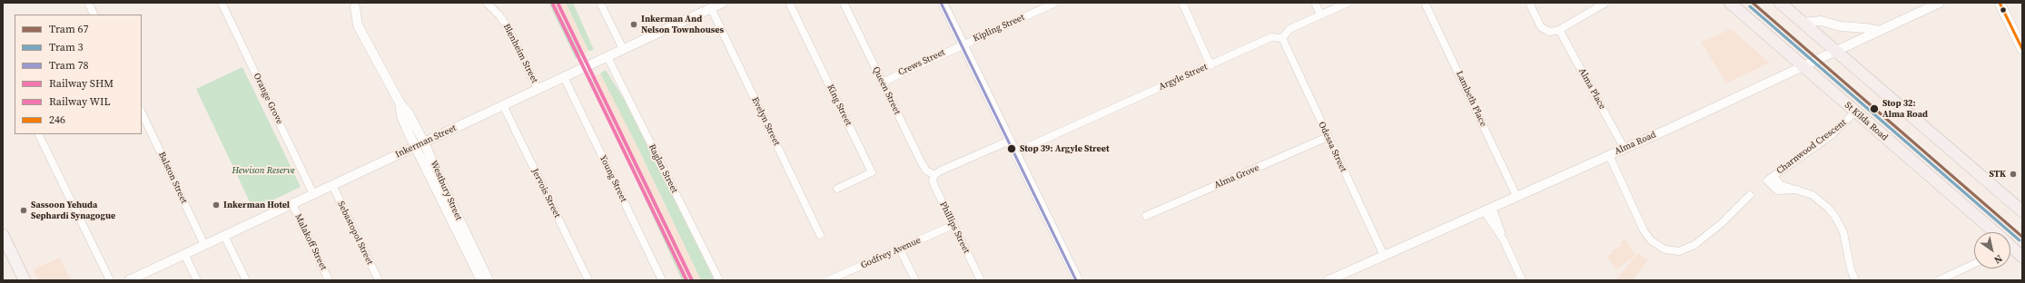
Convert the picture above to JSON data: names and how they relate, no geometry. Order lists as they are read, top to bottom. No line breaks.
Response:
{"streets":{"highway":["St Kilda Road"],"street":["Kipling Street","Blenheim Street","Crews Street","Argyle Street","Alma Place","Queen Street","Orange Grove","Lambeth Place","King Street","Evelyn Street","Inkerman Street","Alma Road","Odessa Street","Charnwood Crescent","Raglan Street","Alma Grove","Balston Street","Young Street","Westbury Street","Jervois Street","Phillips Street","Sebastopol Street","Malakoff Street","Godfrey Avenue"]},"crossings":[["Kipling Street","Crews Street"],["Blenheim Street","Inkerman Street"],["Crews Street","Queen Street"],["Argyle Street","Odessa Street"],["Alma Place","Alma Road"],["Queen Street","Phillips Street"],["Orange Grove","Inkerman Street"],["Lambeth Place","Alma Road"],["Evelyn Street","Inkerman Street"],["St Kilda Road","Alma Road"],["St Kilda Road","Charnwood Crescent"],["Inkerman Street","Raglan Street"],["Inkerman Street","Balston Street"],["Inkerman Street","Young Street"],["Inkerman Street","Westbury Street"],["Inkerman Street","Jervois Street"],["Inkerman Street","Sebastopol Street"],["Inkerman Street","Malakoff Street"],["Alma Road","Odessa Street"],["Odessa Street","Alma Grove"],["Phillips Street","Godfrey Avenue"]],"parks":["Hewison Reserve"],"places":["Inkerman And Nelson Townhouses","Stop 32: Alma Road","Stop 39: Argyle Street","STK","Inkerman Hotel","Sassoon Yehuda Sephardi Synagogue"],"lines":["tram line 67","tram line 78","rail line SHM","transit line 246","rail line WIL","tram line 3"],"legend":["Tram 67","Tram 3","Tram 78","Railway SHM","Railway WIL","246"],"north":"bottom right"}
